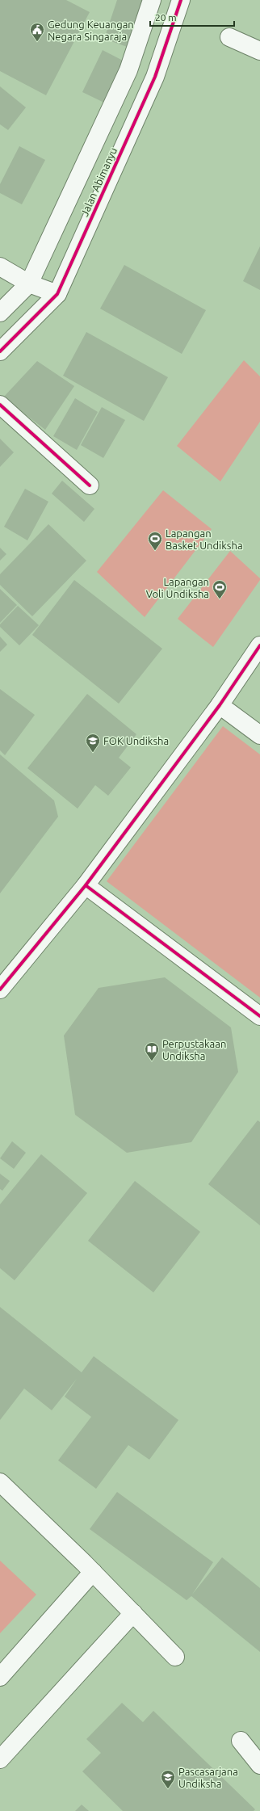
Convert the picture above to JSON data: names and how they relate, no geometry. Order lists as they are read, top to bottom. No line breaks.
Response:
{"streets":{"street":["Jalan Abimanyu"]},"places":{"public building":["Gedung Keuangan Negara Singaraja"],"sports":["Lapangan Basket Undiksha","Lapangan Voli Undiksha"],"school or university":["FOK Undiksha","Pascasarjana Undiksha"],"library":["Perpustakaan Undiksha"]},"scale_bar":"20 m"}
